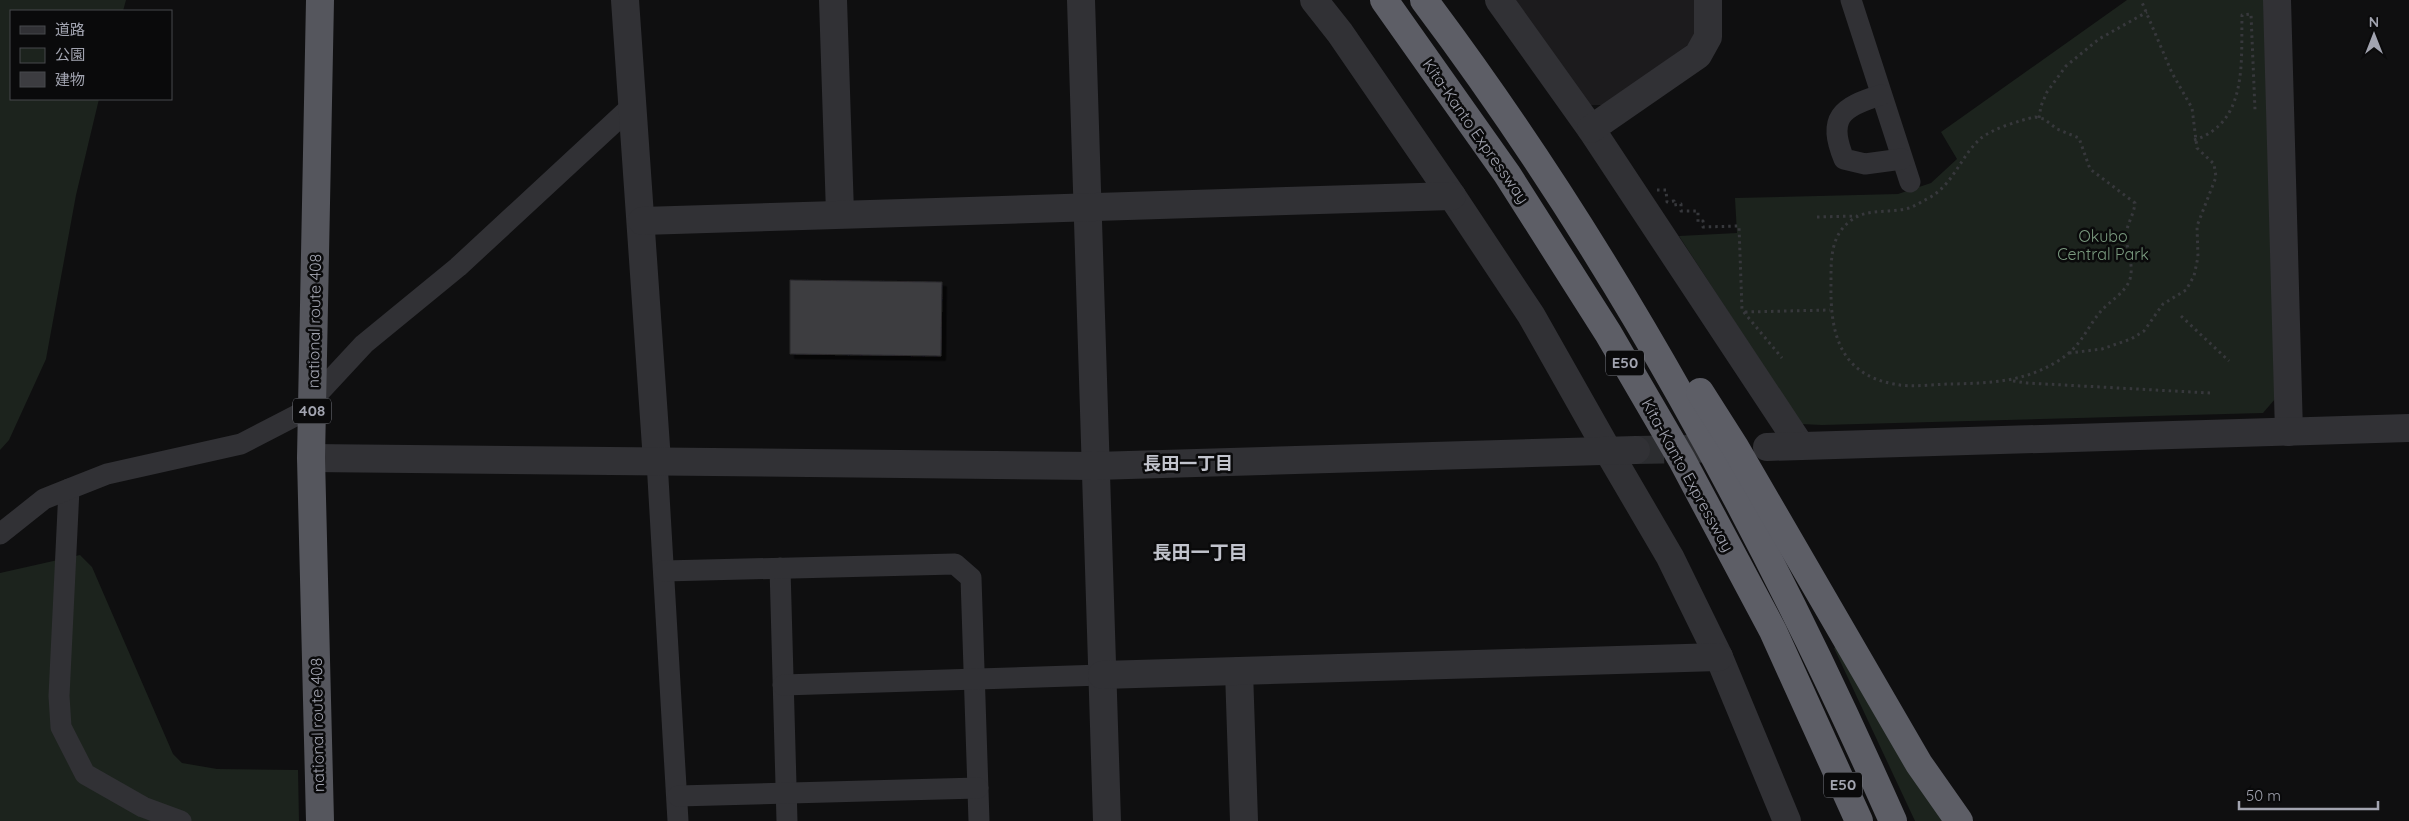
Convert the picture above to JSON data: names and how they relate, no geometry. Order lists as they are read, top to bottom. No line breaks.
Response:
{"streets":{"highway":["Kita-Kanto Expressway","national route 408","E50","408"]},"districts":["長田一丁目","長田一丁目"],"parks":["Okubo Central Park"],"legend":["道路","公園","建物"],"scale_bar":"50 m","north":"top"}
